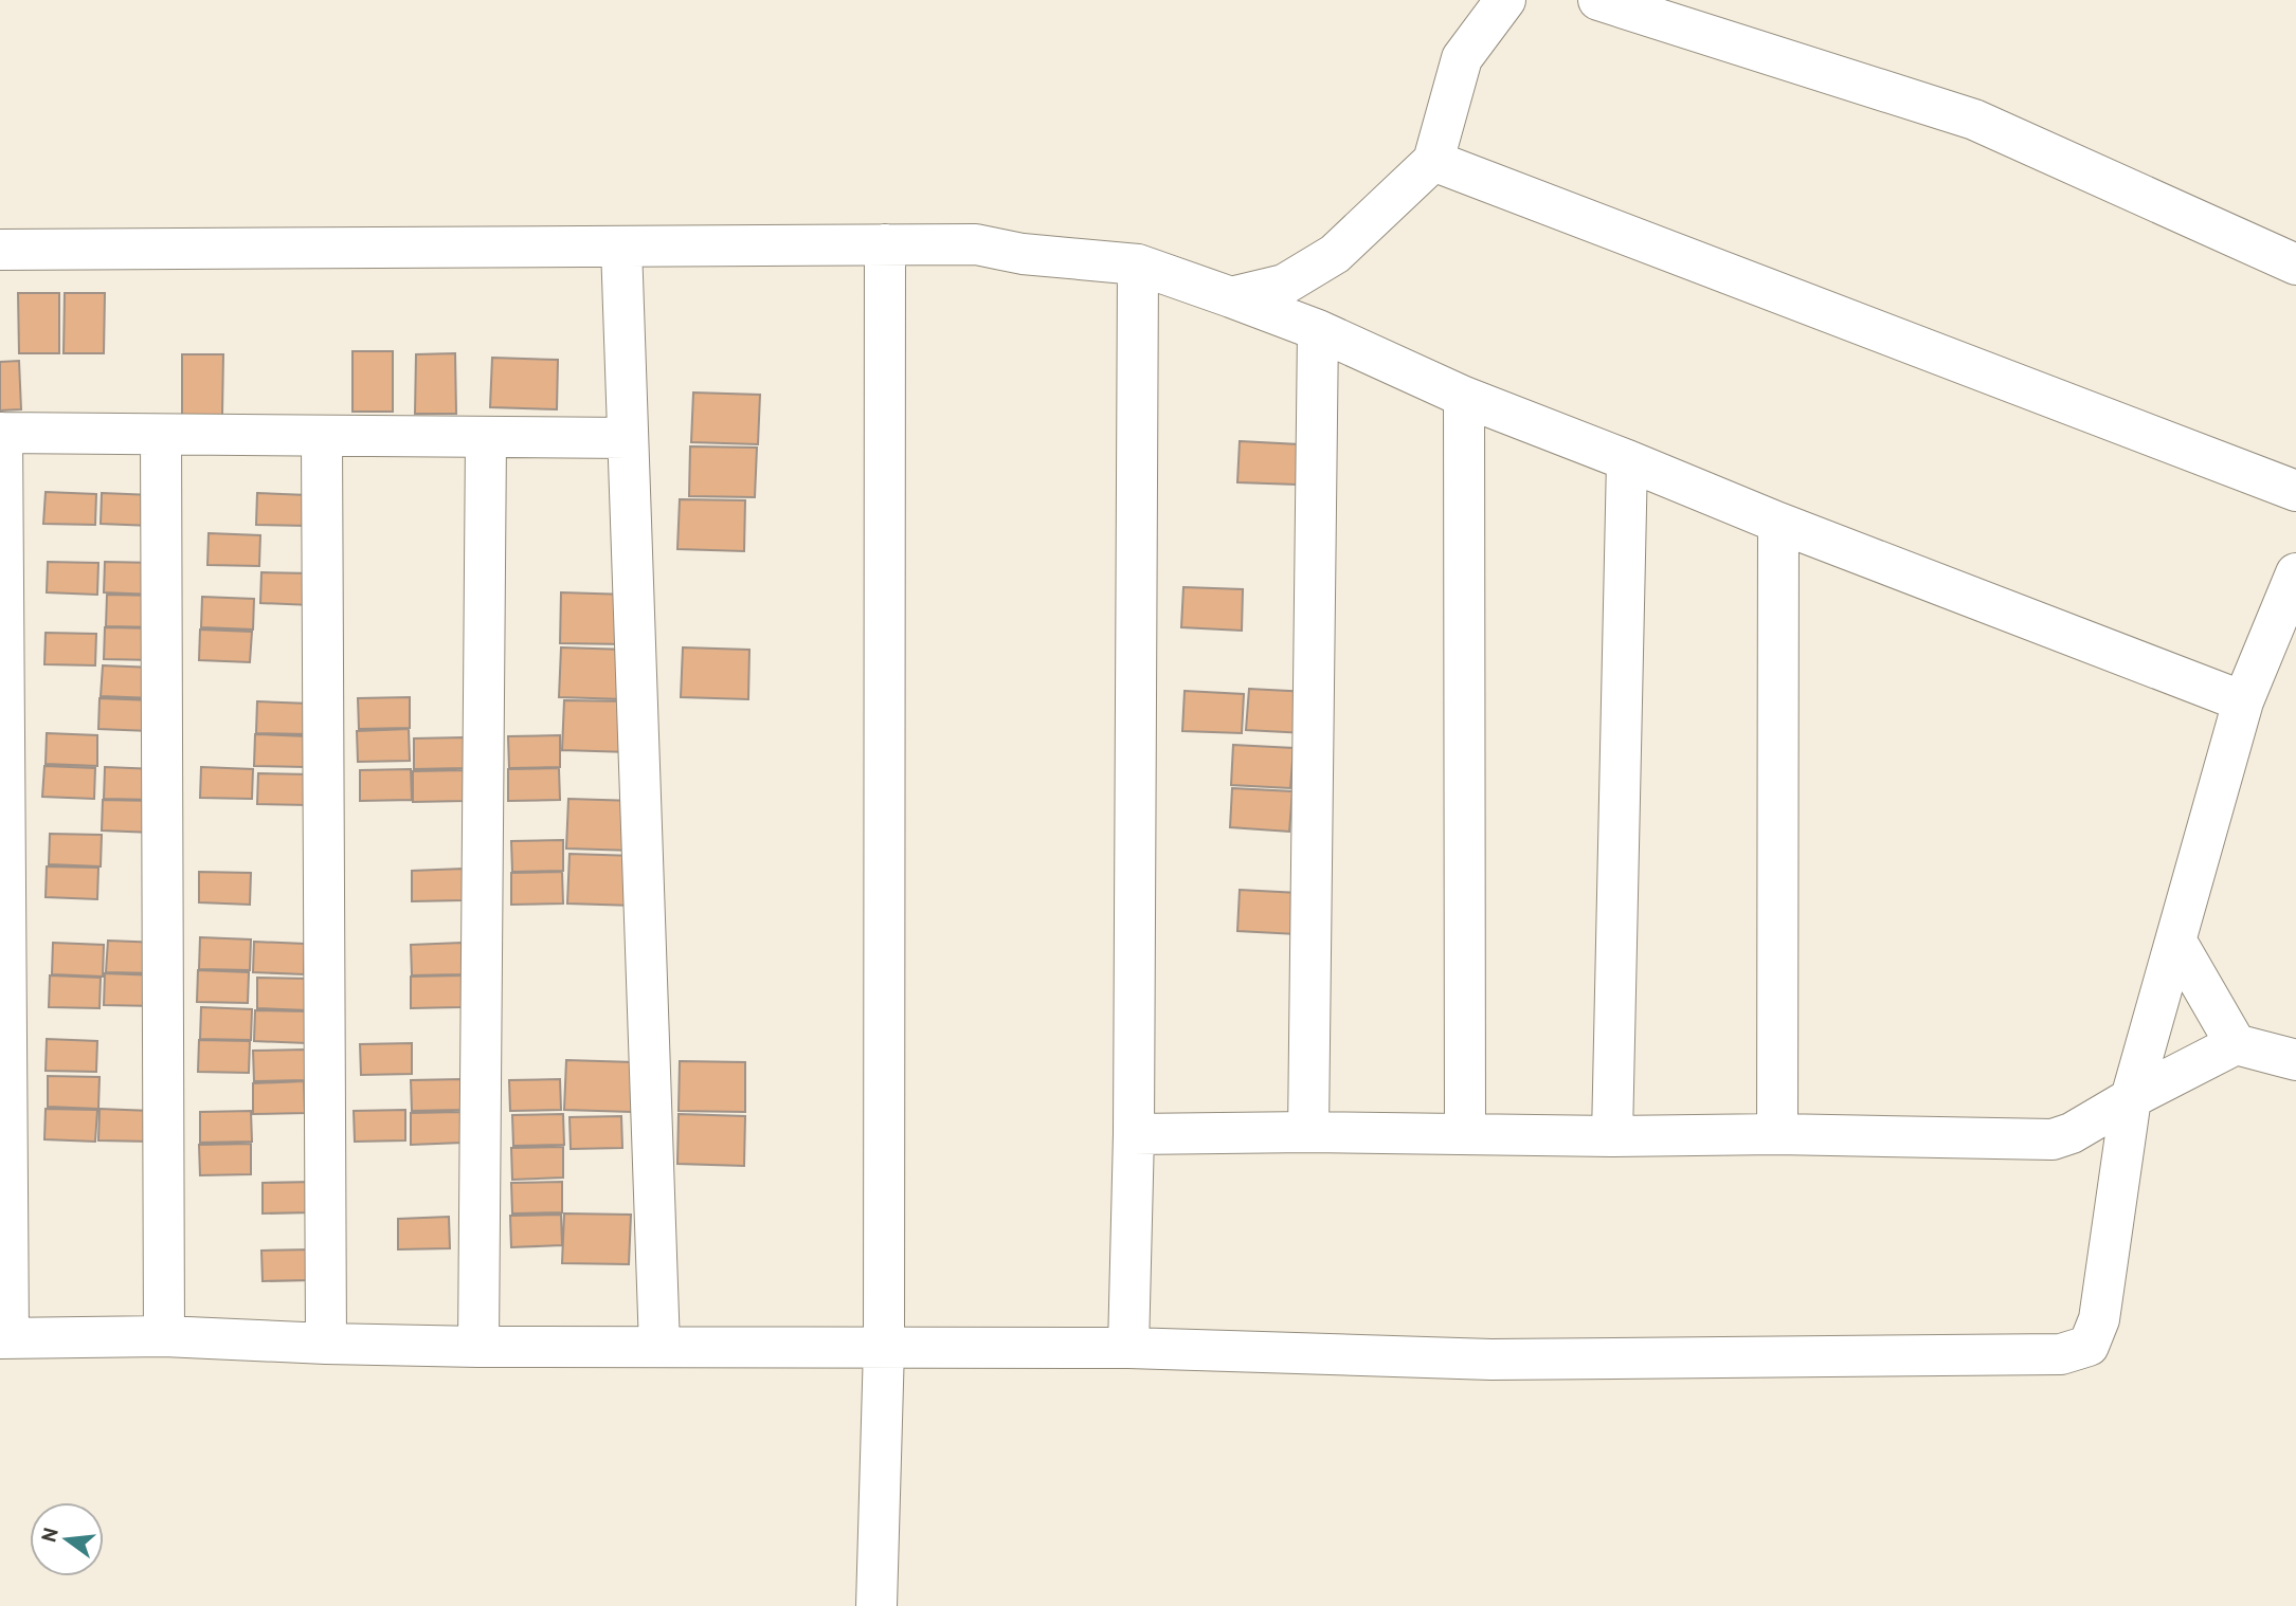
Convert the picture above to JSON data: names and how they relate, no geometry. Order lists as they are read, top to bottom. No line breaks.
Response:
{"north":"left"}
